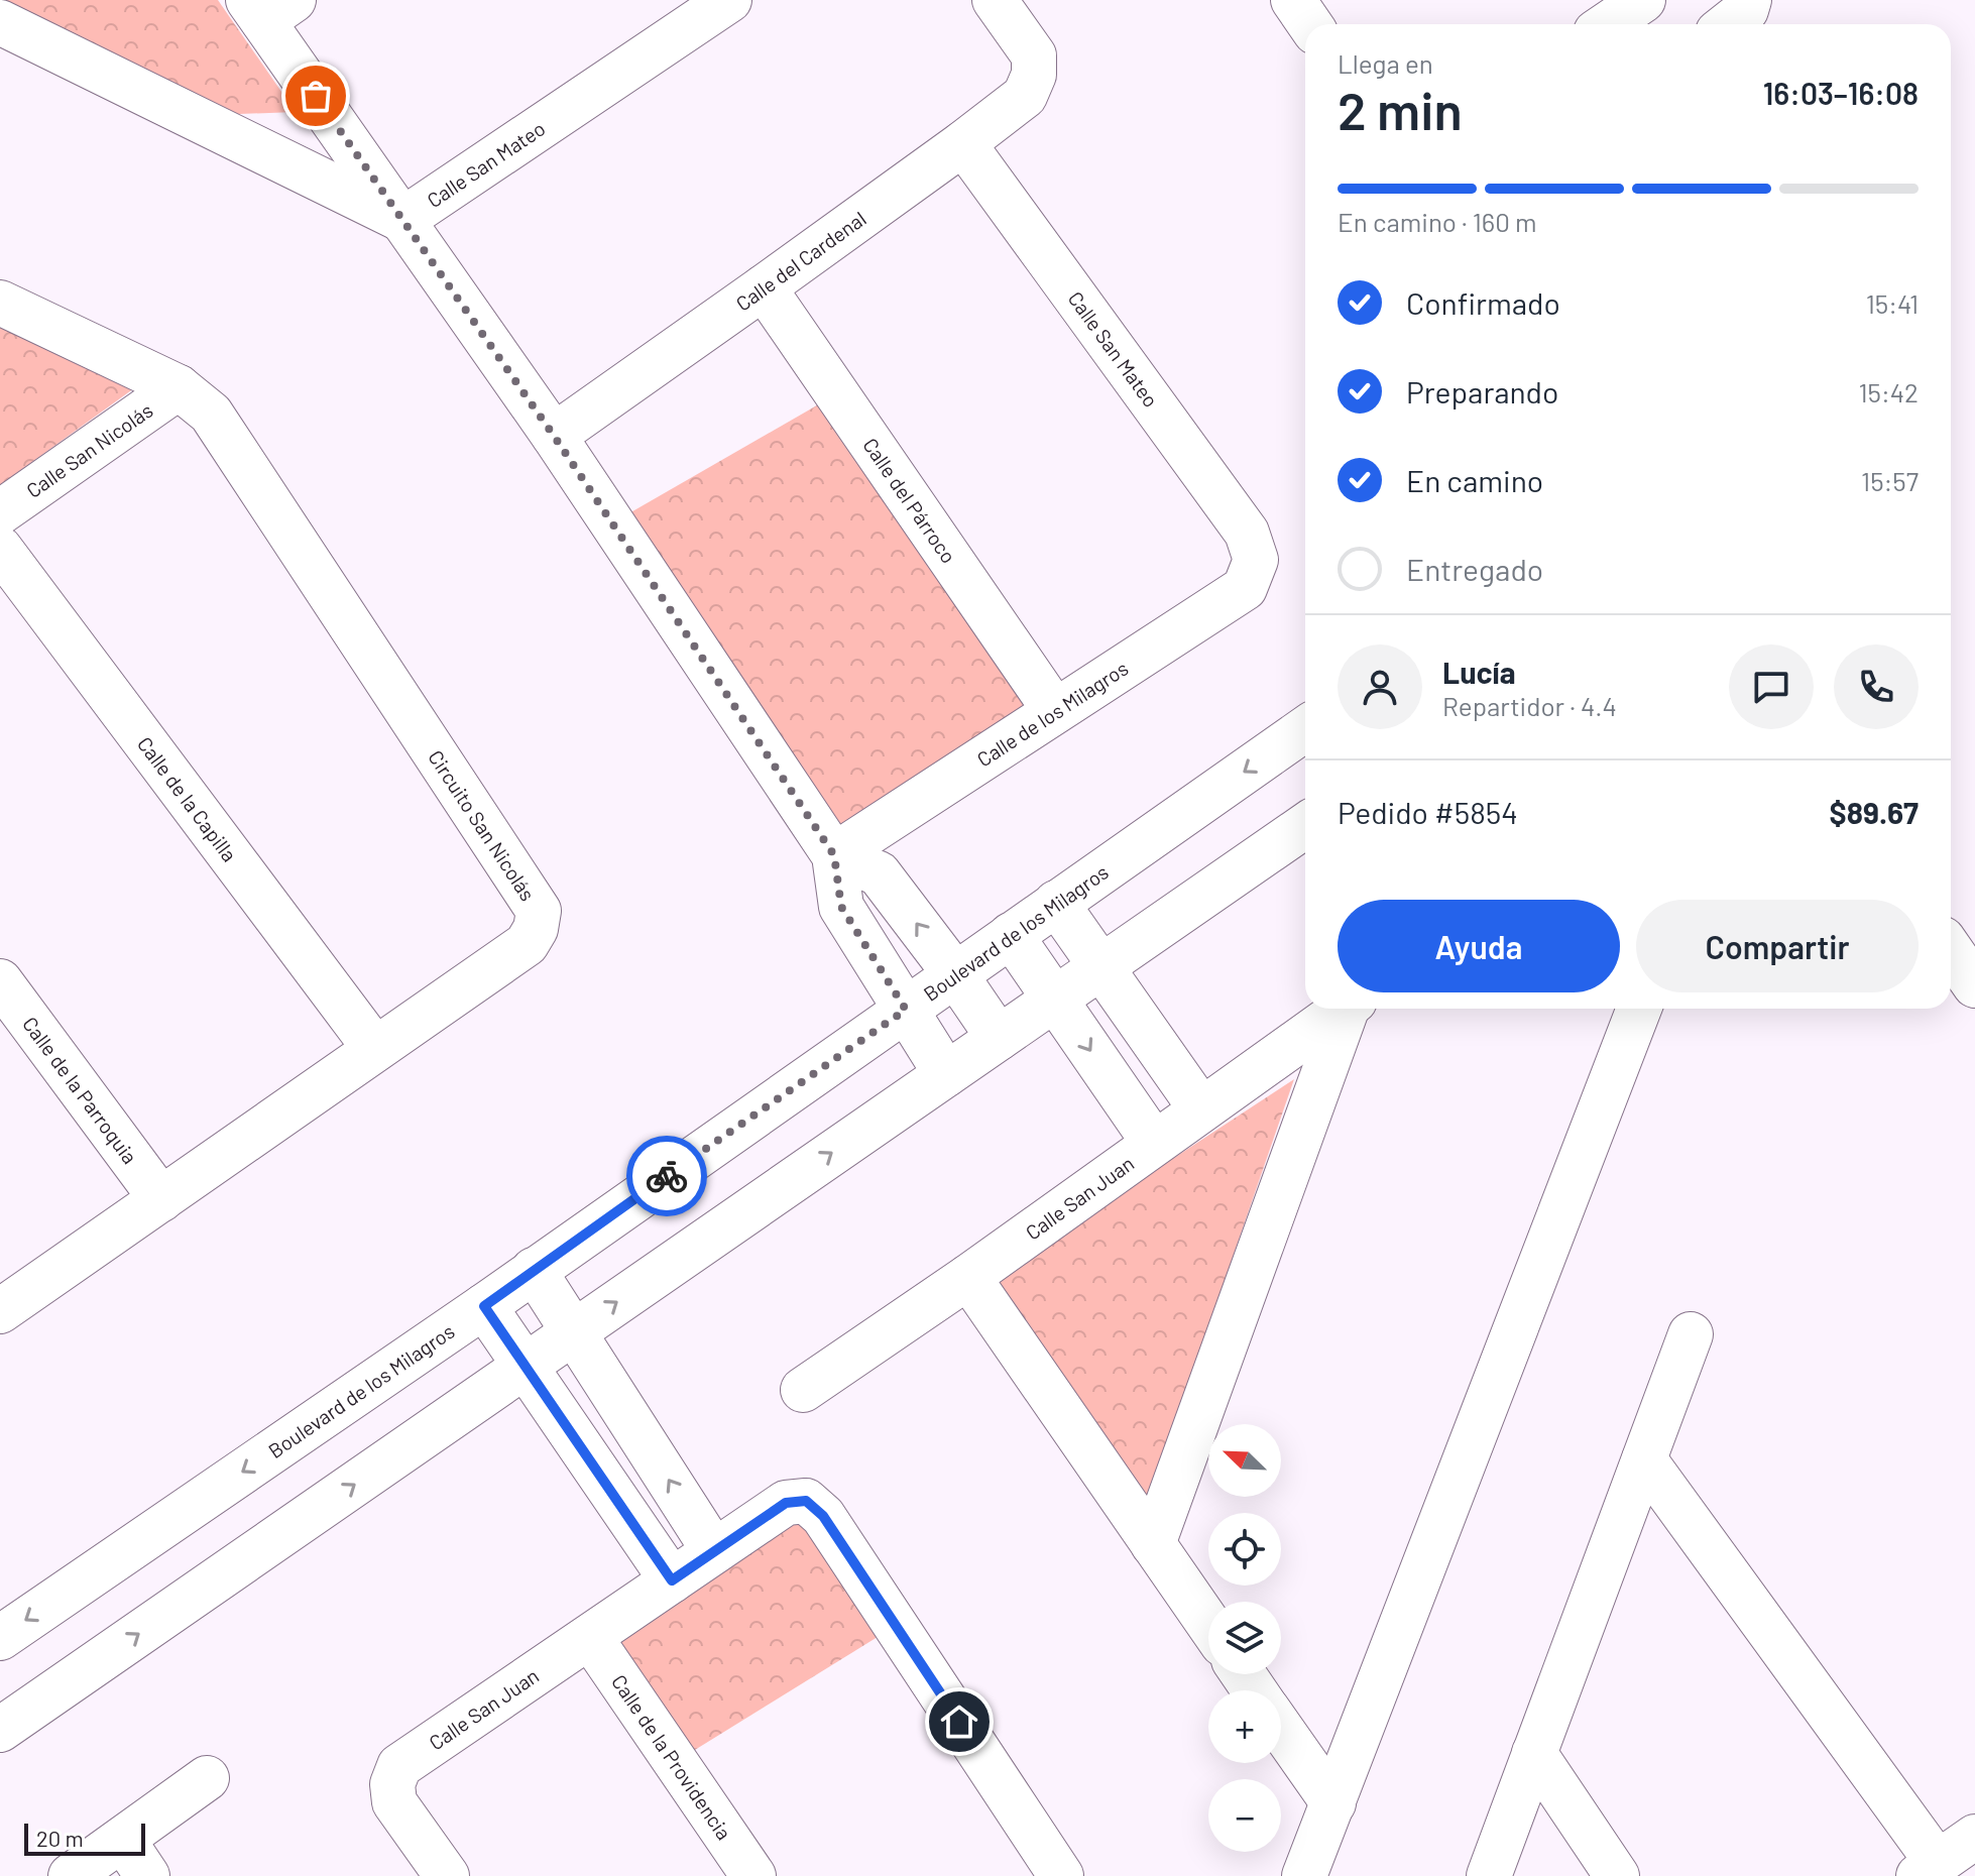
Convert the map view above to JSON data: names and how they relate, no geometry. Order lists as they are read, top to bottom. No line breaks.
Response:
{"streets":{"street":["Calle San Mateo","Calle del Cardenal","Calle San Nicolás","Calle del Párroco","Calle de los Milagros","Calle de la Capilla","Circuito San Nicolás","Boulevard de los Milagros","Calle de la Parroquia","Calle San Juan","Calle de la Providencia"]},"crossings":[["Calle San Mateo","Calle del Cardenal"],["Calle San Mateo","Calle de los Milagros"],["Calle del Cardenal","Calle del Párroco"],["Calle San Nicolás","Circuito San Nicolás"],["Calle del Párroco","Calle de los Milagros"],["Calle de la Capilla","Circuito San Nicolás"],["Circuito San Nicolás","Calle de la Parroquia"],["Calle San Juan","Calle de la Providencia"]],"scale_bar":"20 m","north":"top left","page":{"heading":["2 min","Llega en","16:03–16:08"],"panel":["Lucía","Repartidor · 4.4","Pedido #5854","$89.67"],"bar":"En camino · 160 m","list":[["Confirmado","15:41"],["Preparando","15:42"],["En camino","15:57"],"Entregado"],"buttons":["Ayuda","Compartir"],"map_buttons":["+","−"],"scale":"20 m"}}
